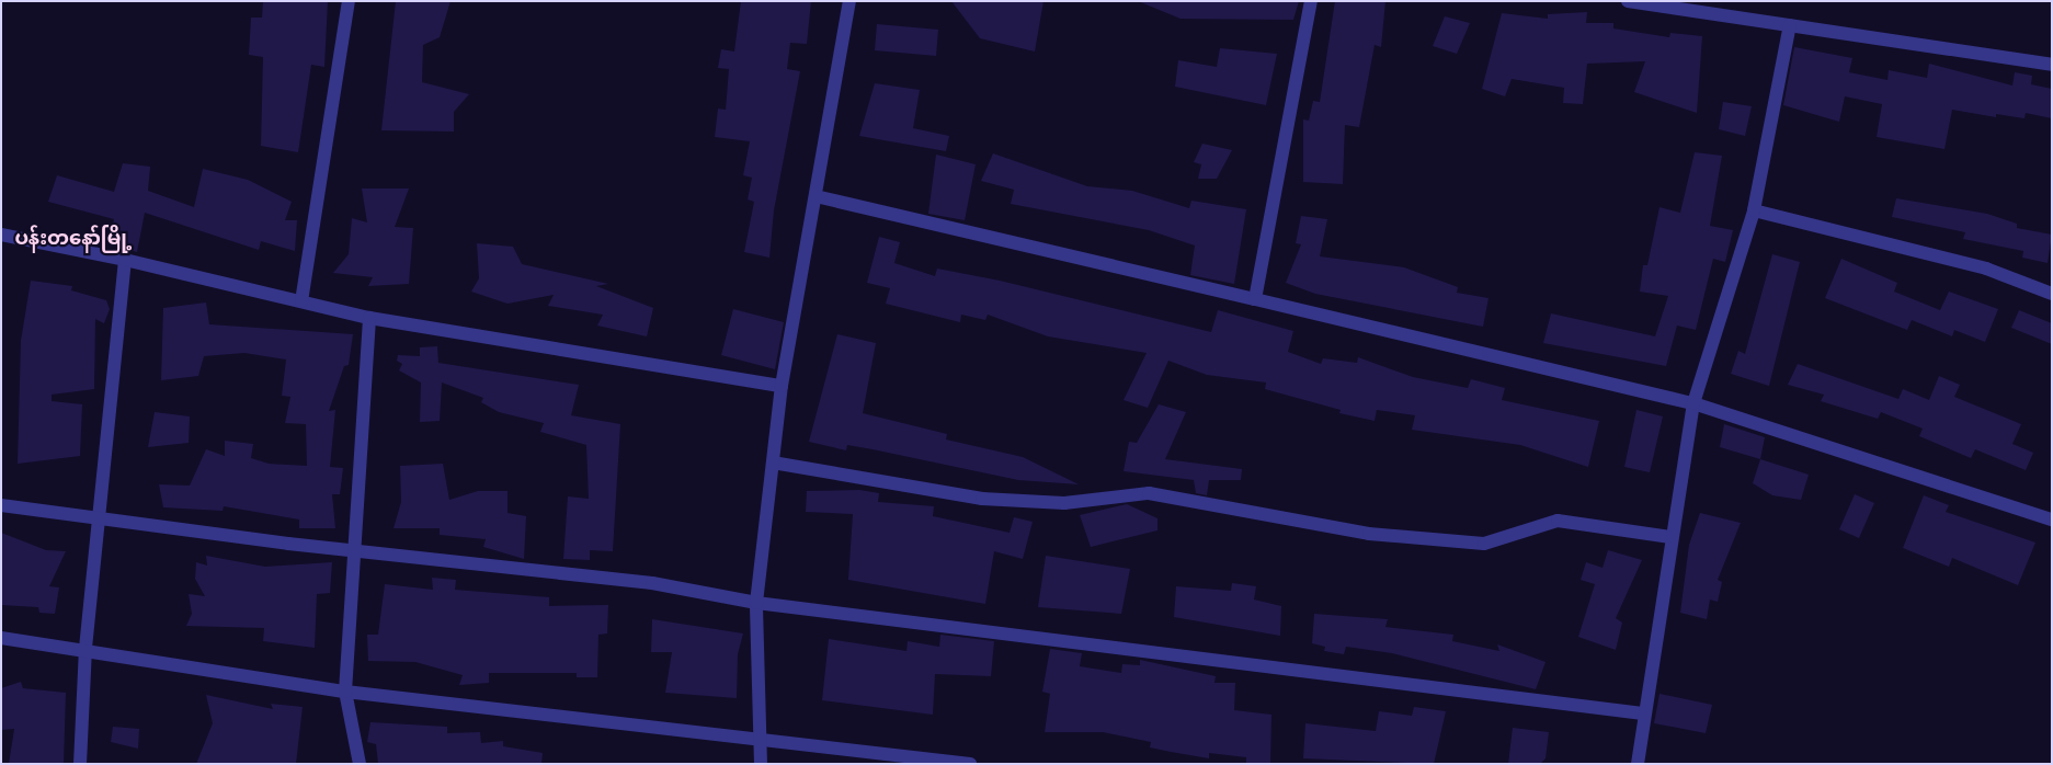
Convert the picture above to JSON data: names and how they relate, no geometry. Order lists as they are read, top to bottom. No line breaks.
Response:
{"districts":["ပန်းတနော်မြို့"]}
